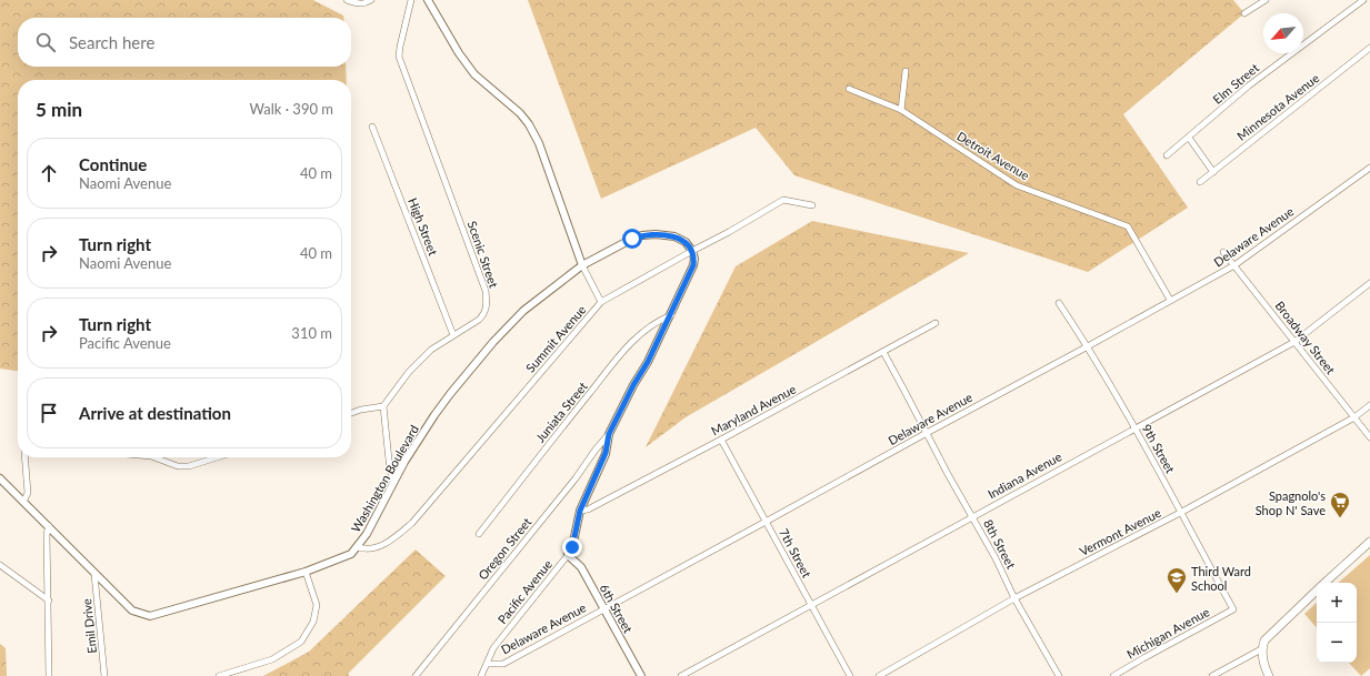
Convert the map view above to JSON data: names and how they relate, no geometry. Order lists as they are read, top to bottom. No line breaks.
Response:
{"streets":{"street":["Elm Street","Minnesota Avenue","Detroit Avenue","High Street","Delaware Avenue","Scenic Street","Broadway Street","Summit Avenue","Maryland Avenue","Juniata Street","9th Street","Indiana Avenue","Washington Boulevard","Vermont Avenue","8th Street","Oregon Street","7th Street","Pacific Avenue","6th Street","Emil Drive","Michigan Avenue"]},"crossings":[["Detroit Avenue","Delaware Avenue"],["High Street","Scenic Street"],["Delaware Avenue","Broadway Street"],["Delaware Avenue","9th Street"],["Delaware Avenue","8th Street"],["Delaware Avenue","7th Street"],["Delaware Avenue","Pacific Avenue"],["Delaware Avenue","6th Street"],["Broadway Street","Indiana Avenue"],["Broadway Street","Vermont Avenue"],["Summit Avenue","Washington Boulevard"],["Summit Avenue","Pacific Avenue"],["Maryland Avenue","8th Street"],["Maryland Avenue","7th Street"],["Maryland Avenue","Pacific Avenue"],["Juniata Street","Pacific Avenue"],["9th Street","Indiana Avenue"],["9th Street","Vermont Avenue"],["9th Street","Michigan Avenue"],["Indiana Avenue","8th Street"],["Indiana Avenue","7th Street"],["Washington Boulevard","Pacific Avenue"],["Washington Boulevard","Emil Drive"],["Vermont Avenue","8th Street"],["Oregon Street","Pacific Avenue"],["Pacific Avenue","6th Street"]],"places":{"supermarket":["Spagnolo's Shop N' Save"],"school or university":["Third Ward School"]},"north":"bottom left","page":{"search":"Search here","heading":["5 min","Walk · 390 m"],"list":[["Continue","Naomi Avenue","40 m"],["Turn right","Naomi Avenue","40 m"],["Turn right","Pacific Avenue","310 m"],"Arrive at destination"],"map_buttons":["+","−"]}}
